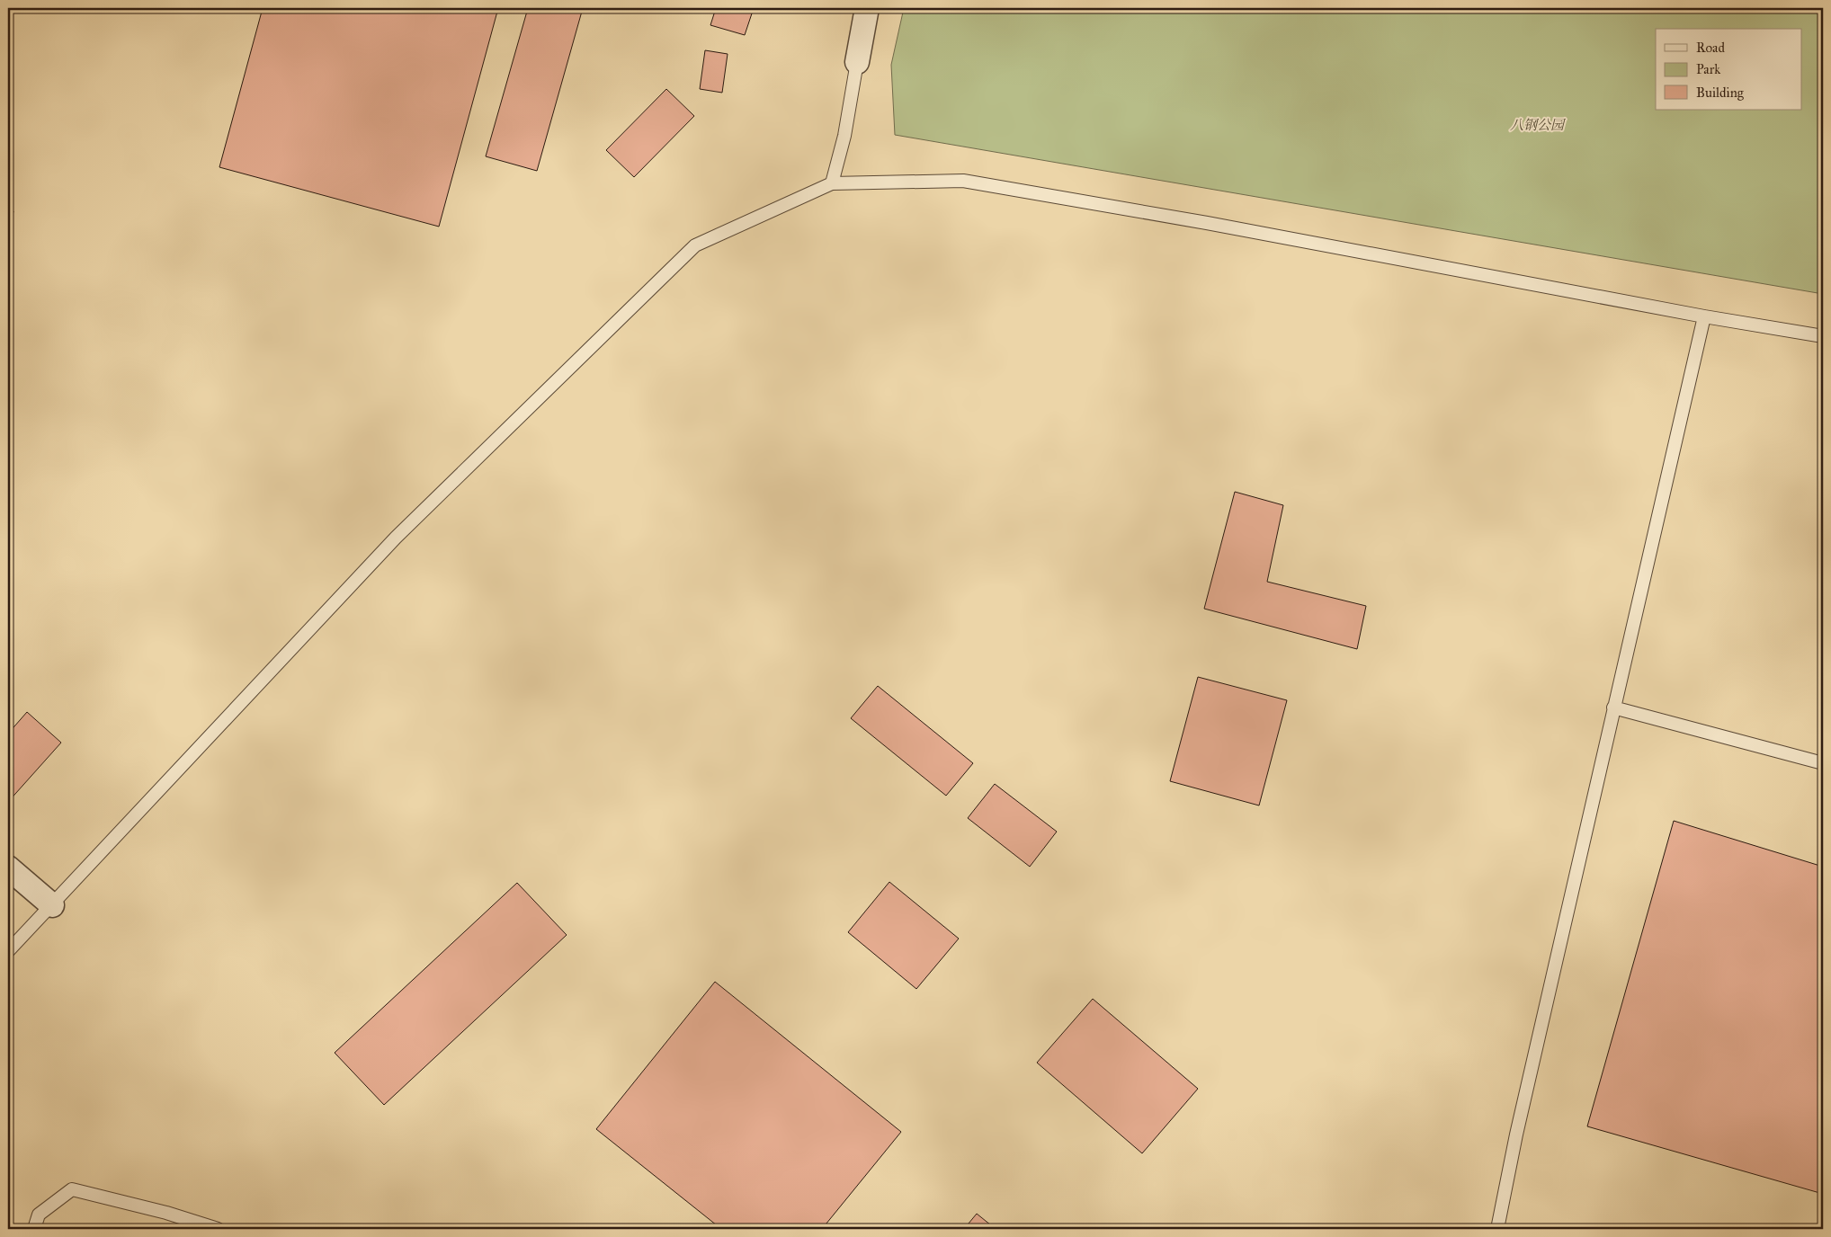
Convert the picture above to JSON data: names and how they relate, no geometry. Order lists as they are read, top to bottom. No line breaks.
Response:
{"parks":["八钢公园"],"legend":["Road","Park","Building"]}
